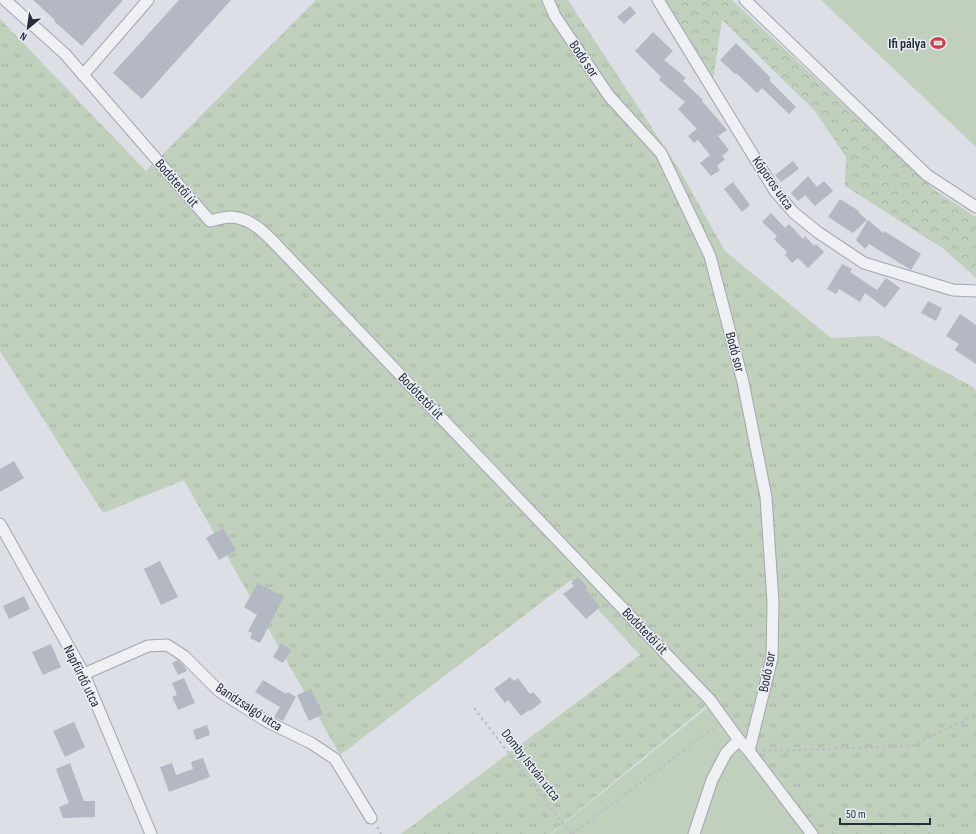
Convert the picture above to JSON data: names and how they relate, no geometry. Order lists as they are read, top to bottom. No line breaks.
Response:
{"streets":{"street":["Bodó sor","Bodótetői út","Kőporos utca","Napfürdő utca","Bandzsalgó utca"],"path":["Domby István utca"]},"crossings":[["Bodó sor","Bodótetői út"],["Napfürdő utca","Bandzsalgó utca"]],"places":{"sports":["Ifi pálya"]},"scale_bar":"50 m","north":"bottom left"}
